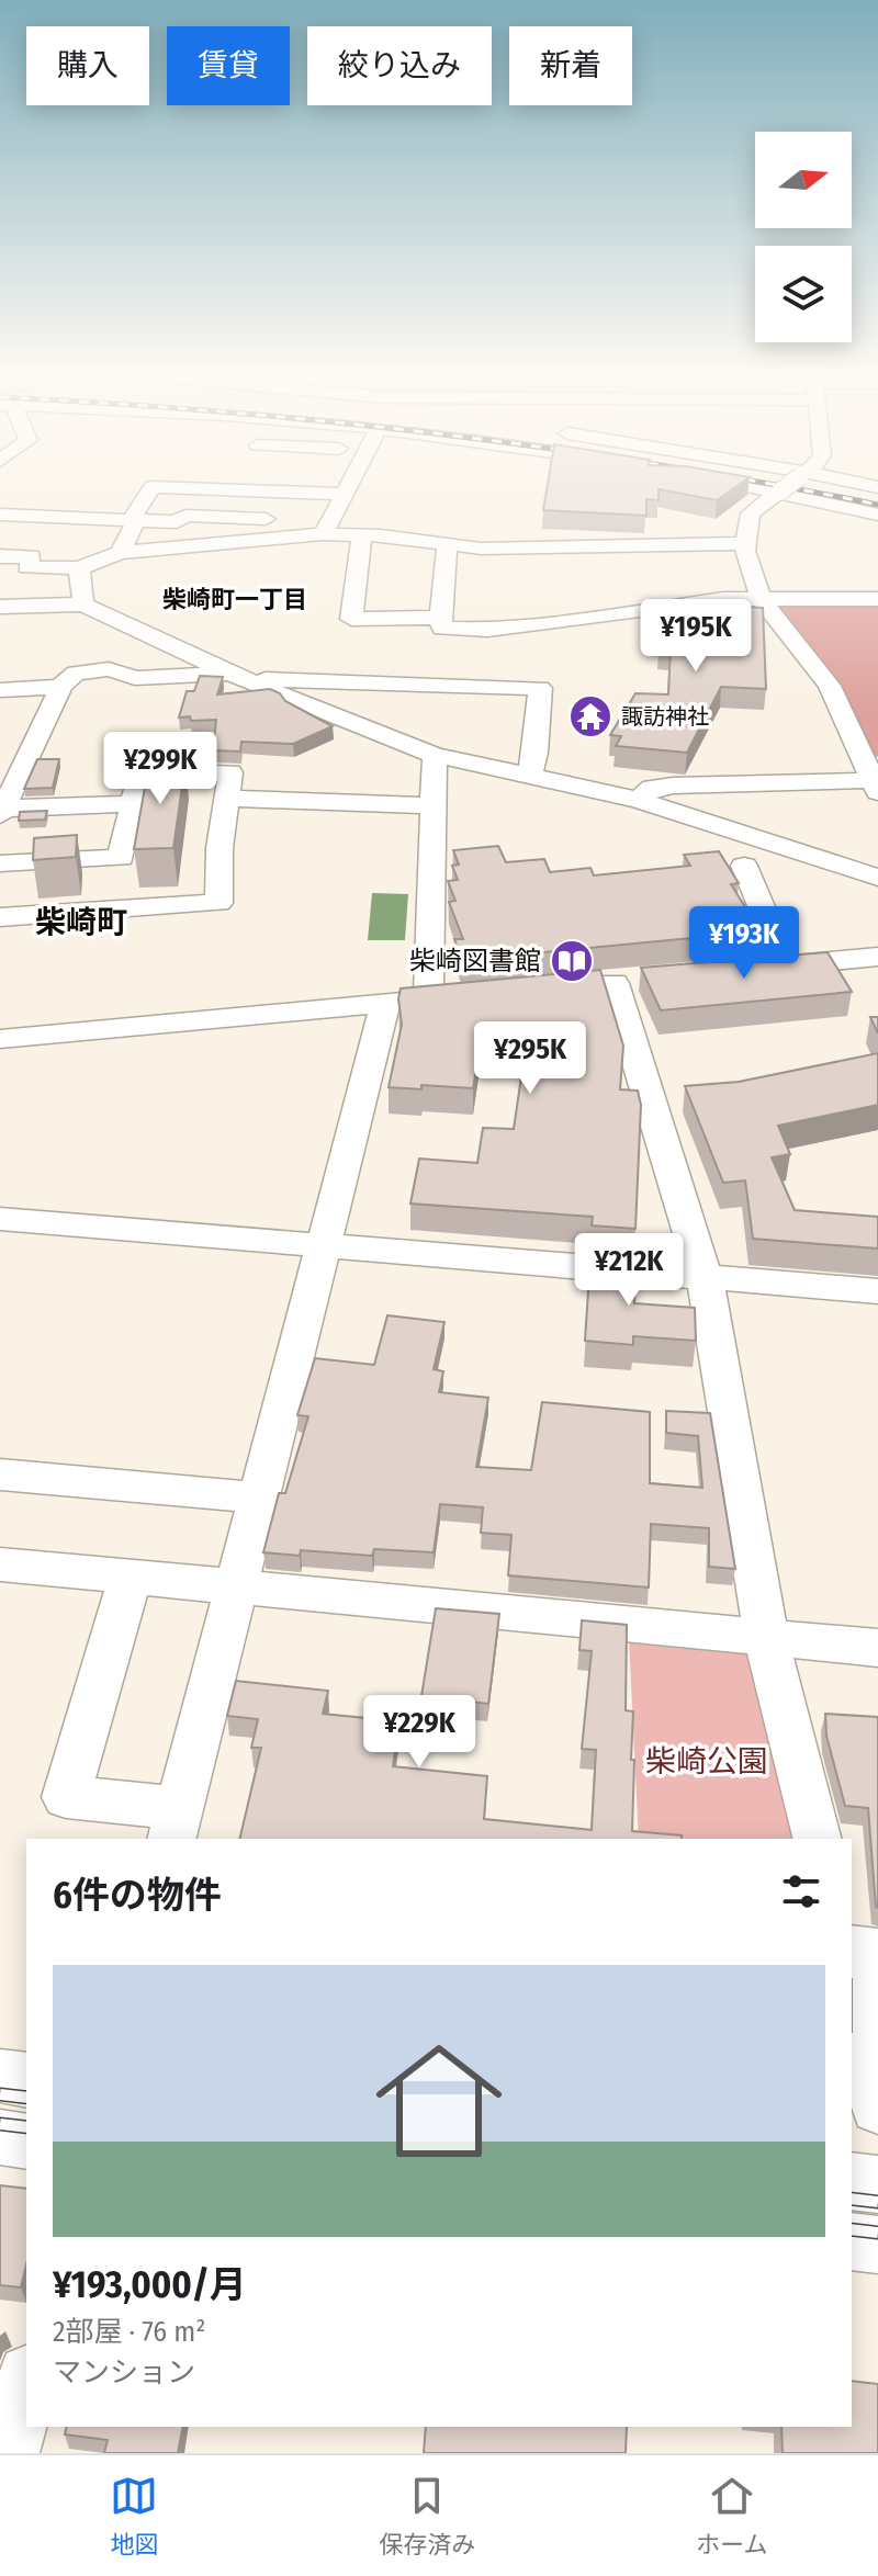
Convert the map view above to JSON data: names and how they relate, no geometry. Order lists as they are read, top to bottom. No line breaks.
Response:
{"districts":["柴崎町一丁目","柴崎町"],"parks":["柴崎公園"],"places":{"temple":["諏訪神社"],"library":["柴崎図書館"]},"north":"right","page":{"chip":["購入","賃貸","絞り込み","新着"],"price":["¥195K","¥299K","¥193K","¥295K","¥212K","¥229K"],"heading":"6件の物件","list":[{"name":"¥193,000/月","note":"2部屋 · 76 m² · マンション"}],"tabs":["地図","保存済み","ホーム"]}}
